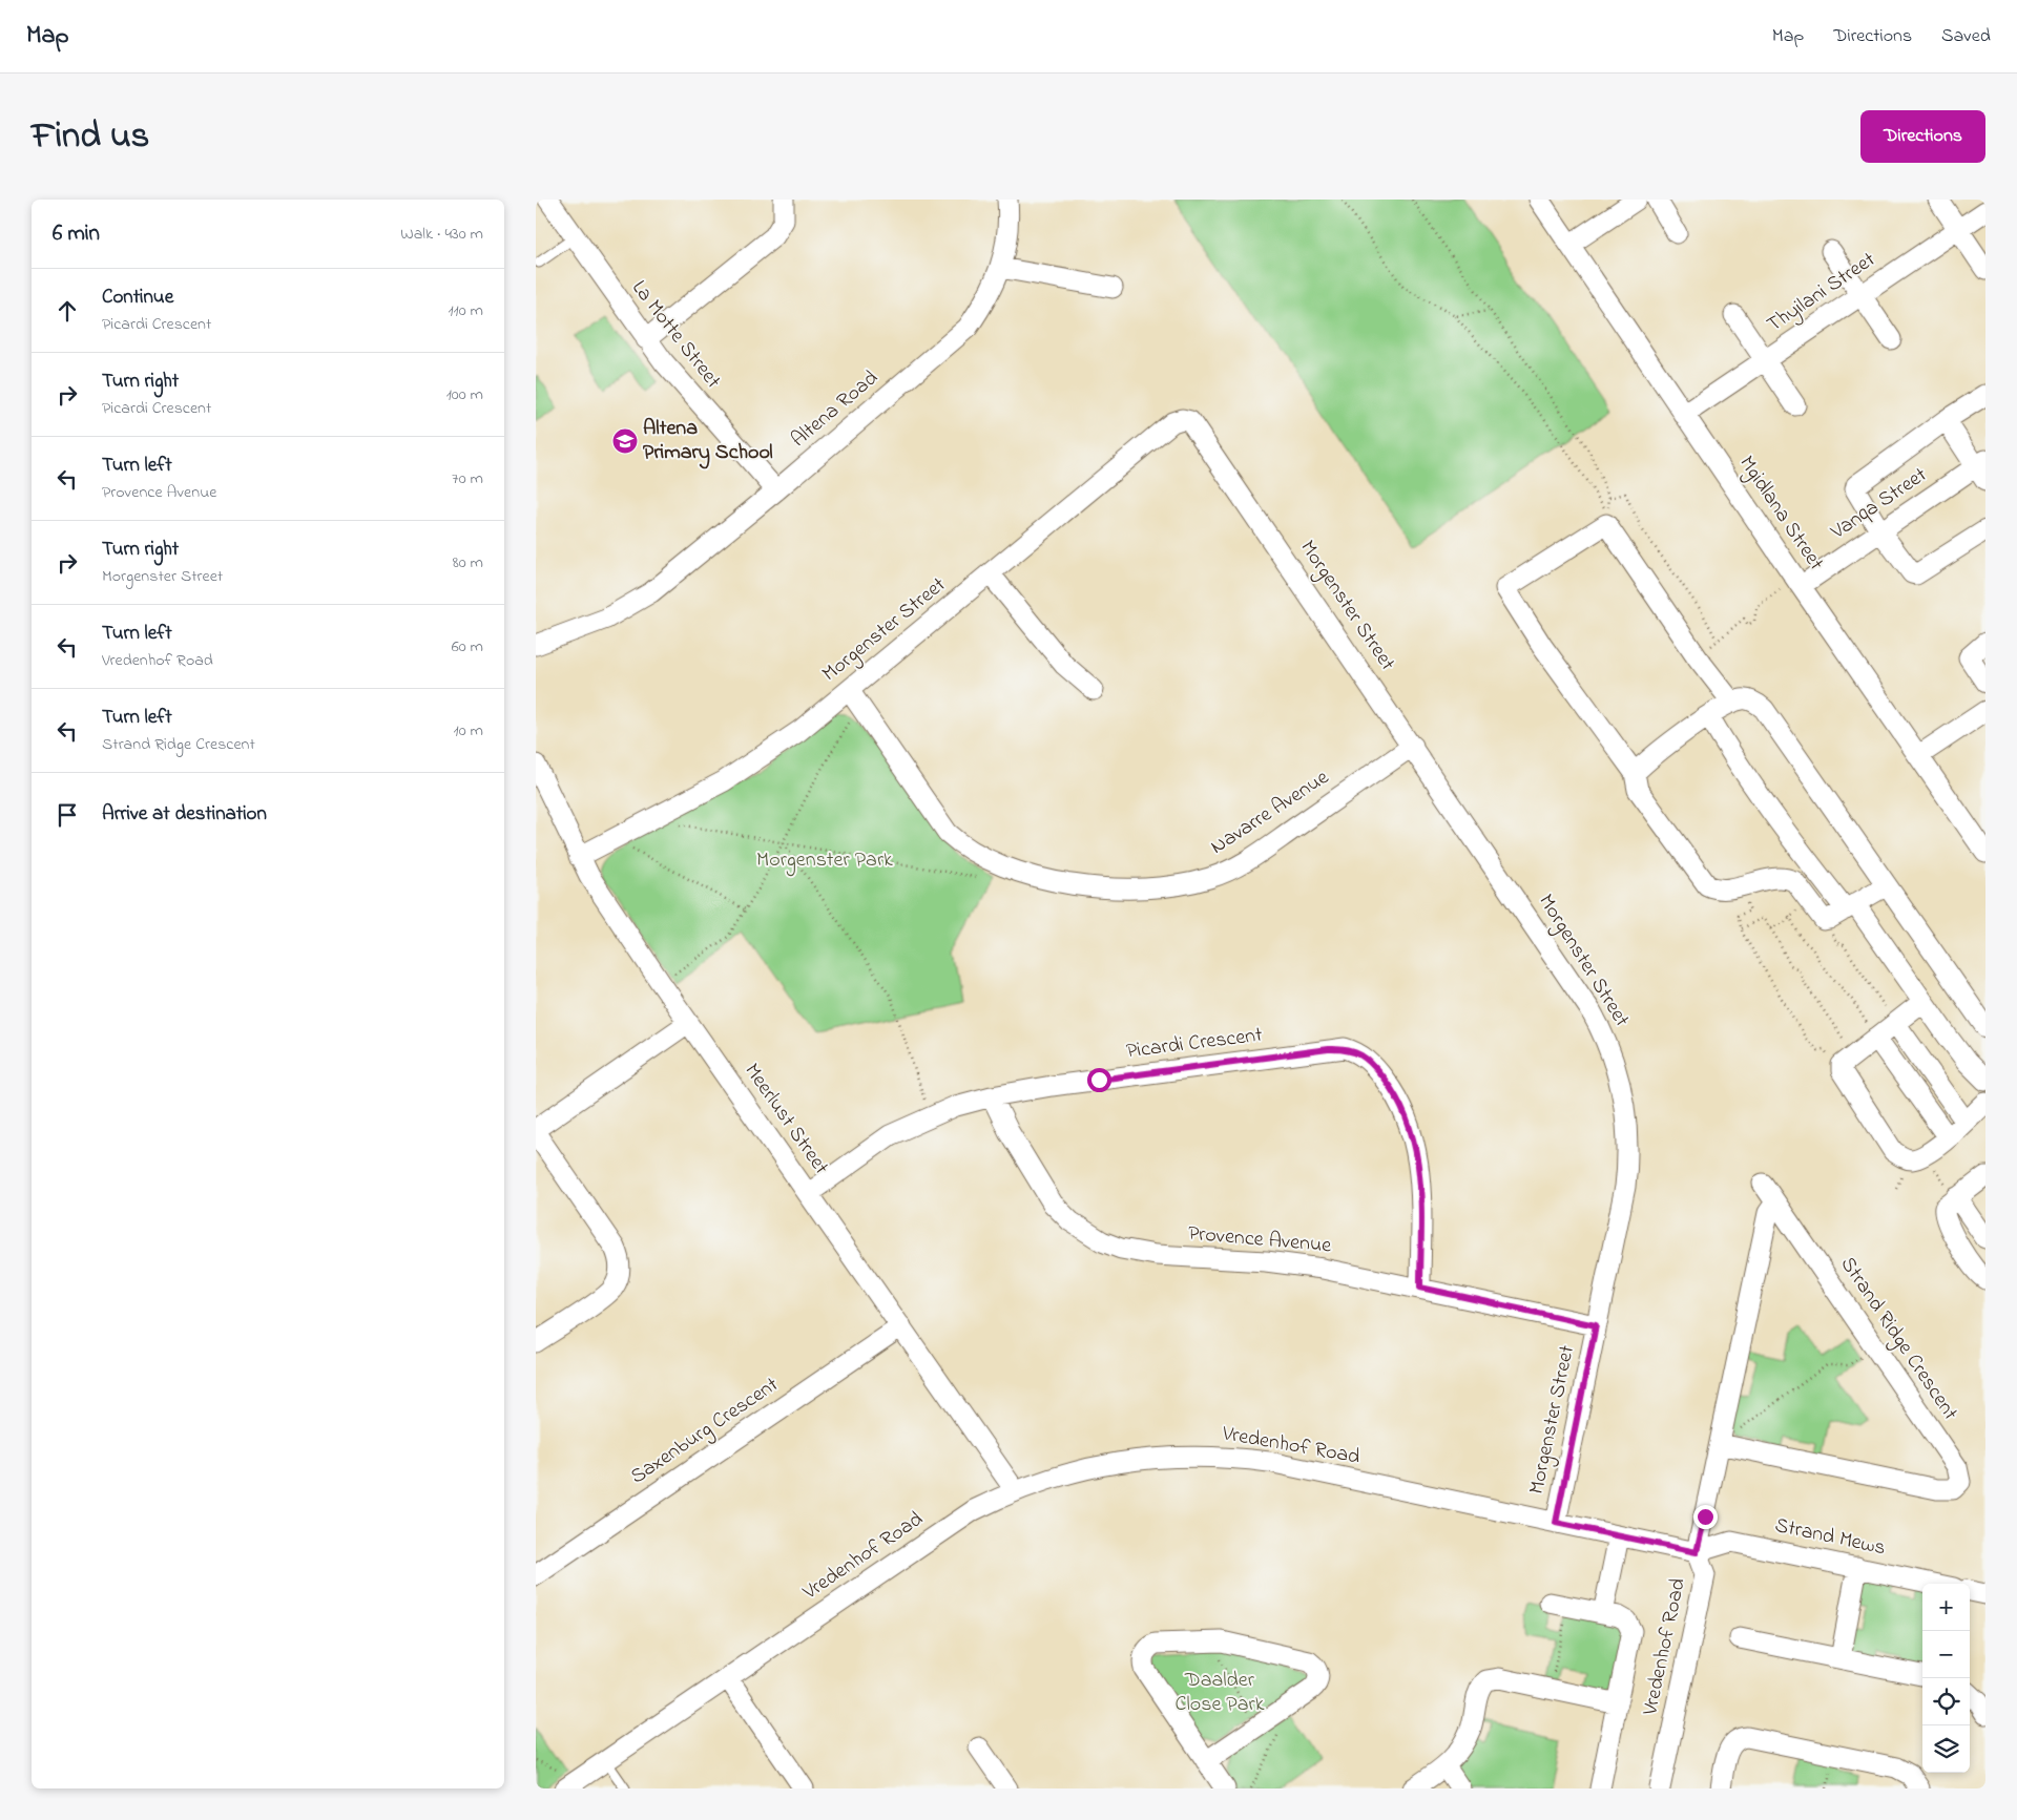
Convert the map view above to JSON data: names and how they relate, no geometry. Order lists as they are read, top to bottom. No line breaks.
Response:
{"streets":{"street":["Thyilani Street","La Motte Street","Altena Road","Vanqa Street","Mgidlana Street","Morgenster Street","Navarre Avenue","Picardi Crescent","Meerlust Street","Provence Avenue","Strand Ridge Crescent","Saxenburg Crescent","Vredenhof Road","Strand Mews"]},"crossings":[["Thyilani Street","Mgidlana Street"],["La Motte Street","Altena Road"],["Vanqa Street","Mgidlana Street"],["Morgenster Street","Navarre Avenue"],["Morgenster Street","Meerlust Street"],["Morgenster Street","Provence Avenue"],["Morgenster Street","Vredenhof Road"],["Picardi Crescent","Meerlust Street"],["Picardi Crescent","Provence Avenue"],["Meerlust Street","Saxenburg Crescent"],["Meerlust Street","Vredenhof Road"],["Vredenhof Road","Strand Mews"]],"parks":["Morgenster Park","Daalder Close Park"],"places":{"school or university":["Altena Primary School"]},"page":{"header":"Map","nav":["Map","Directions","Saved"],"title":"Find us","buttons":"Directions","heading":["6 min","Walk · 430 m"],"list":[["Continue","Picardi Crescent","110 m"],["Turn right","Picardi Crescent","100 m"],["Turn left","Provence Avenue","70 m"],["Turn right","Morgenster Street","80 m"],["Turn left","Vredenhof Road","60 m"],["Turn left","Strand Ridge Crescent","10 m"],"Arrive at destination"],"map_buttons":["+","−"]}}
